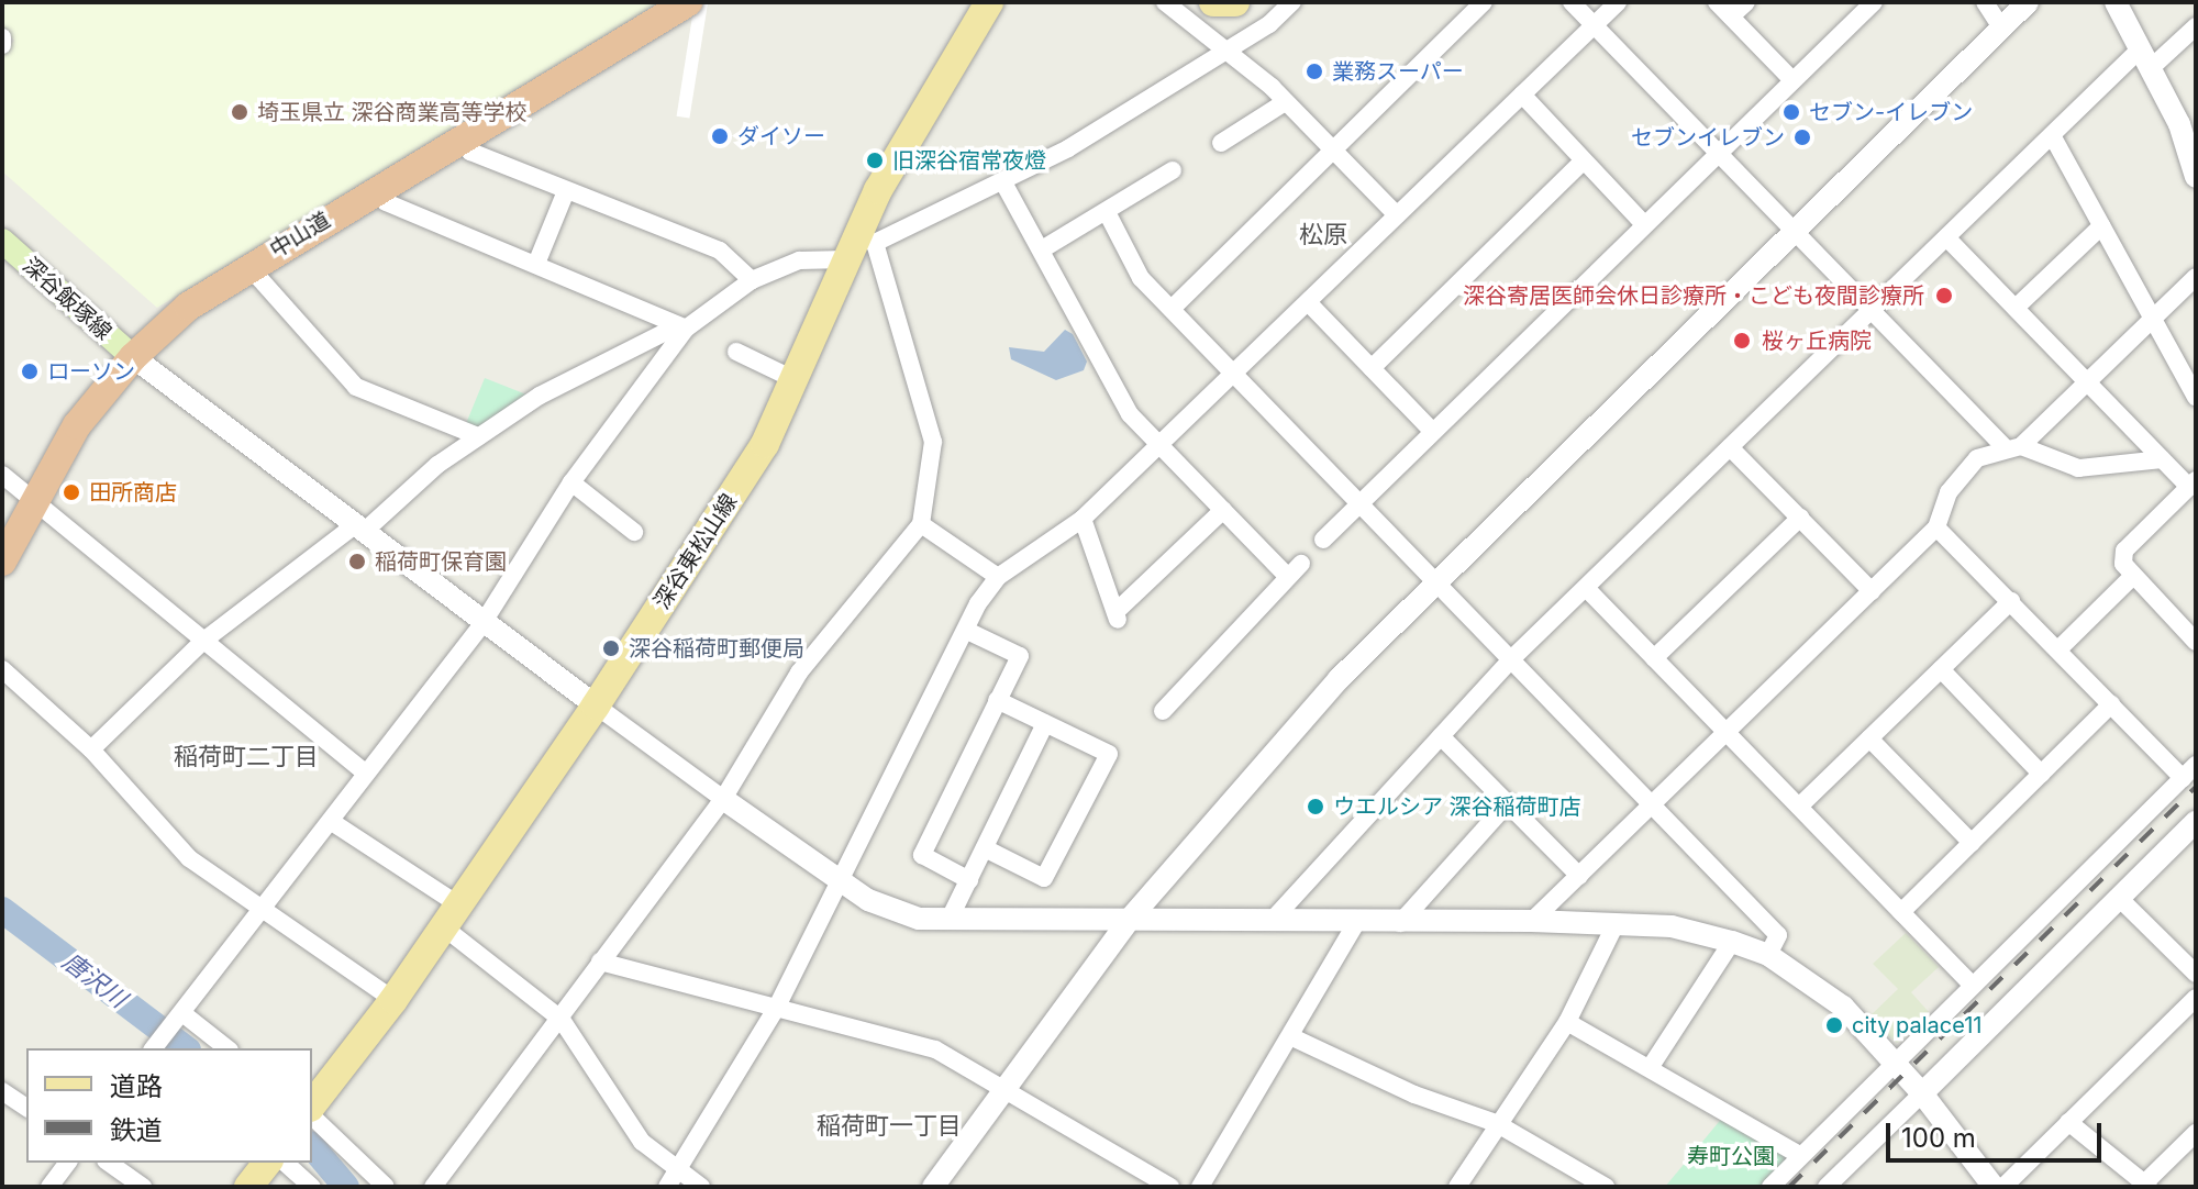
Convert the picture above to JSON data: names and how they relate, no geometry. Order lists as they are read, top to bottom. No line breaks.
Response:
{"streets":{"highway":["中山道"],"main road":["深谷飯塚線","深谷東松山線"]},"crossings":[["中山道","深谷飯塚線"]],"districts":["松原","稲荷町二丁目","稲荷町一丁目"],"water":["唐沢川"],"parks":["寿町公園"],"places":["業務スーパー","埼玉県立 深谷商業高等学校","セブン-イレブン","ダイソー","セブンイレブン","旧深谷宿常夜燈","深谷寄居医師会休日診療所・こども夜間診療所","桜ヶ丘病院","ローソン","田所商店","稲荷町保育園","深谷稲荷町郵便局","ウエルシア 深谷稲荷町店","city palace11"],"legend":["道路","鉄道"],"scale_bar":"100 m"}
